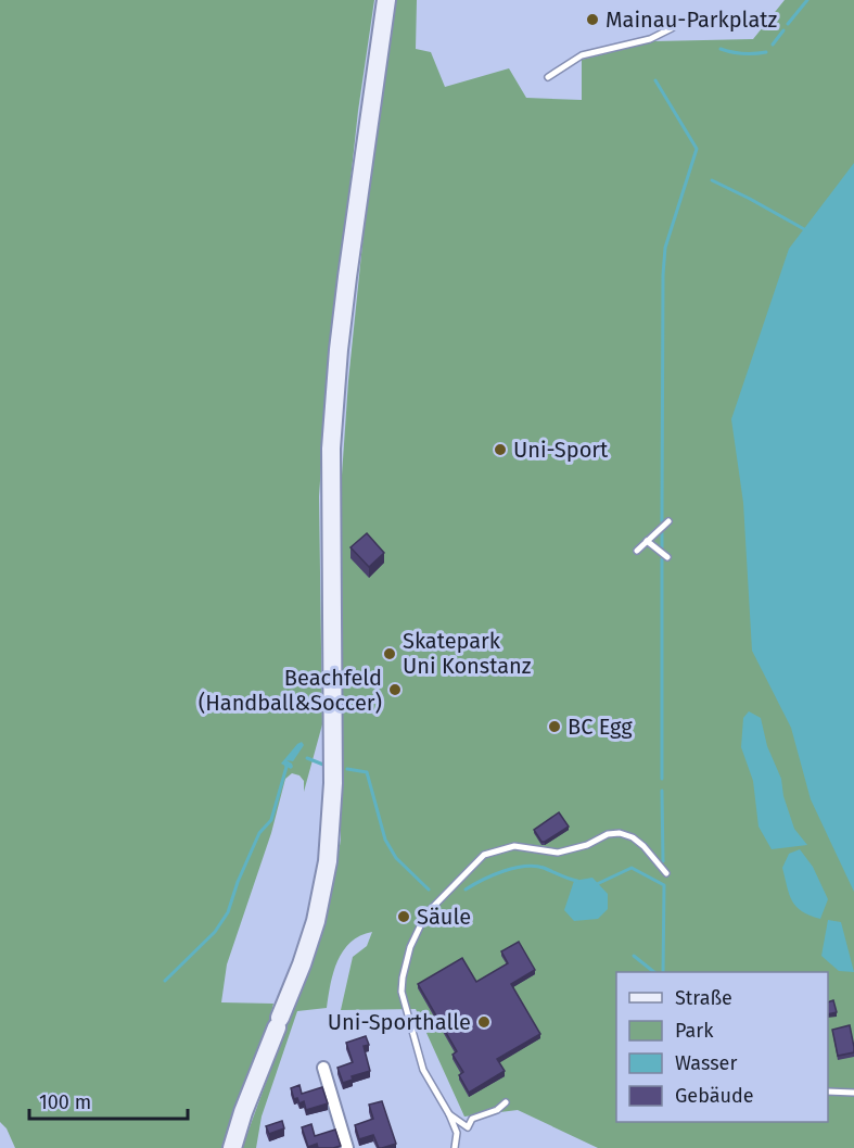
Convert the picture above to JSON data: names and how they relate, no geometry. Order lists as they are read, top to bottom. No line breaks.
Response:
{"places":["Mainau-Parkplatz","Uni-Sport","Skatepark Uni Konstanz","Beachfeld (Handball&Soccer)","BC Egg","Säule","Uni-Sporthalle"],"legend":["Straße","Park","Wasser","Gebäude"],"scale_bar":"100 m"}
